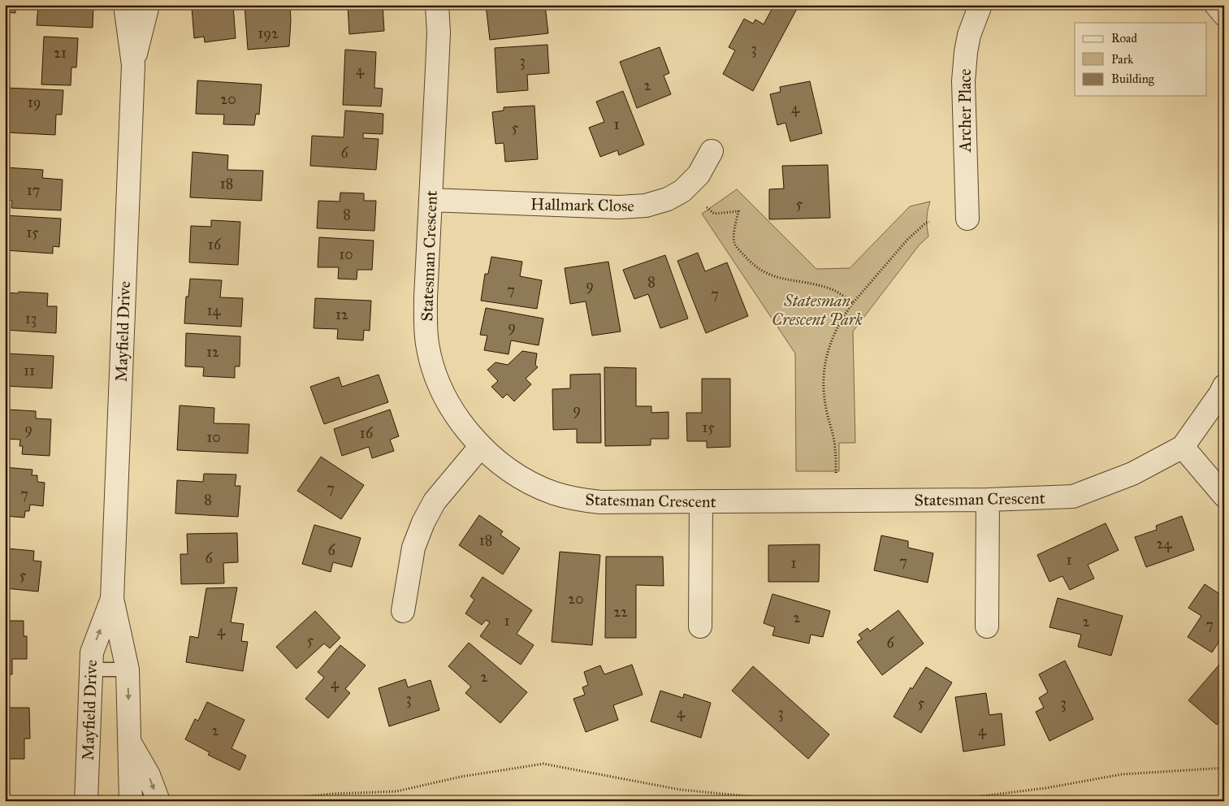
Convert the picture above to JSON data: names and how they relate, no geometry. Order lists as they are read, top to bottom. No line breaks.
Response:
{"streets":{"street":["Archer Place","Hallmark Close","Statesman Crescent","Mayfield Drive"]},"crossings":[["Hallmark Close","Statesman Crescent"]],"parks":["Statesman Crescent Park"],"house_numbers":["192","3","21","3","4","2","20","19","4","1","5","6","18","17","5","8","15","16","10","8","9","7","7","14","12","13","9","12","11","9","15","9","16","10","7","7","8","18","24","6","6","1","7","1","5","20","22","2","1","2","7","4","5","6","2","4","3","5","3","4","3","2","4"],"legend":["Road","Park","Building"]}
